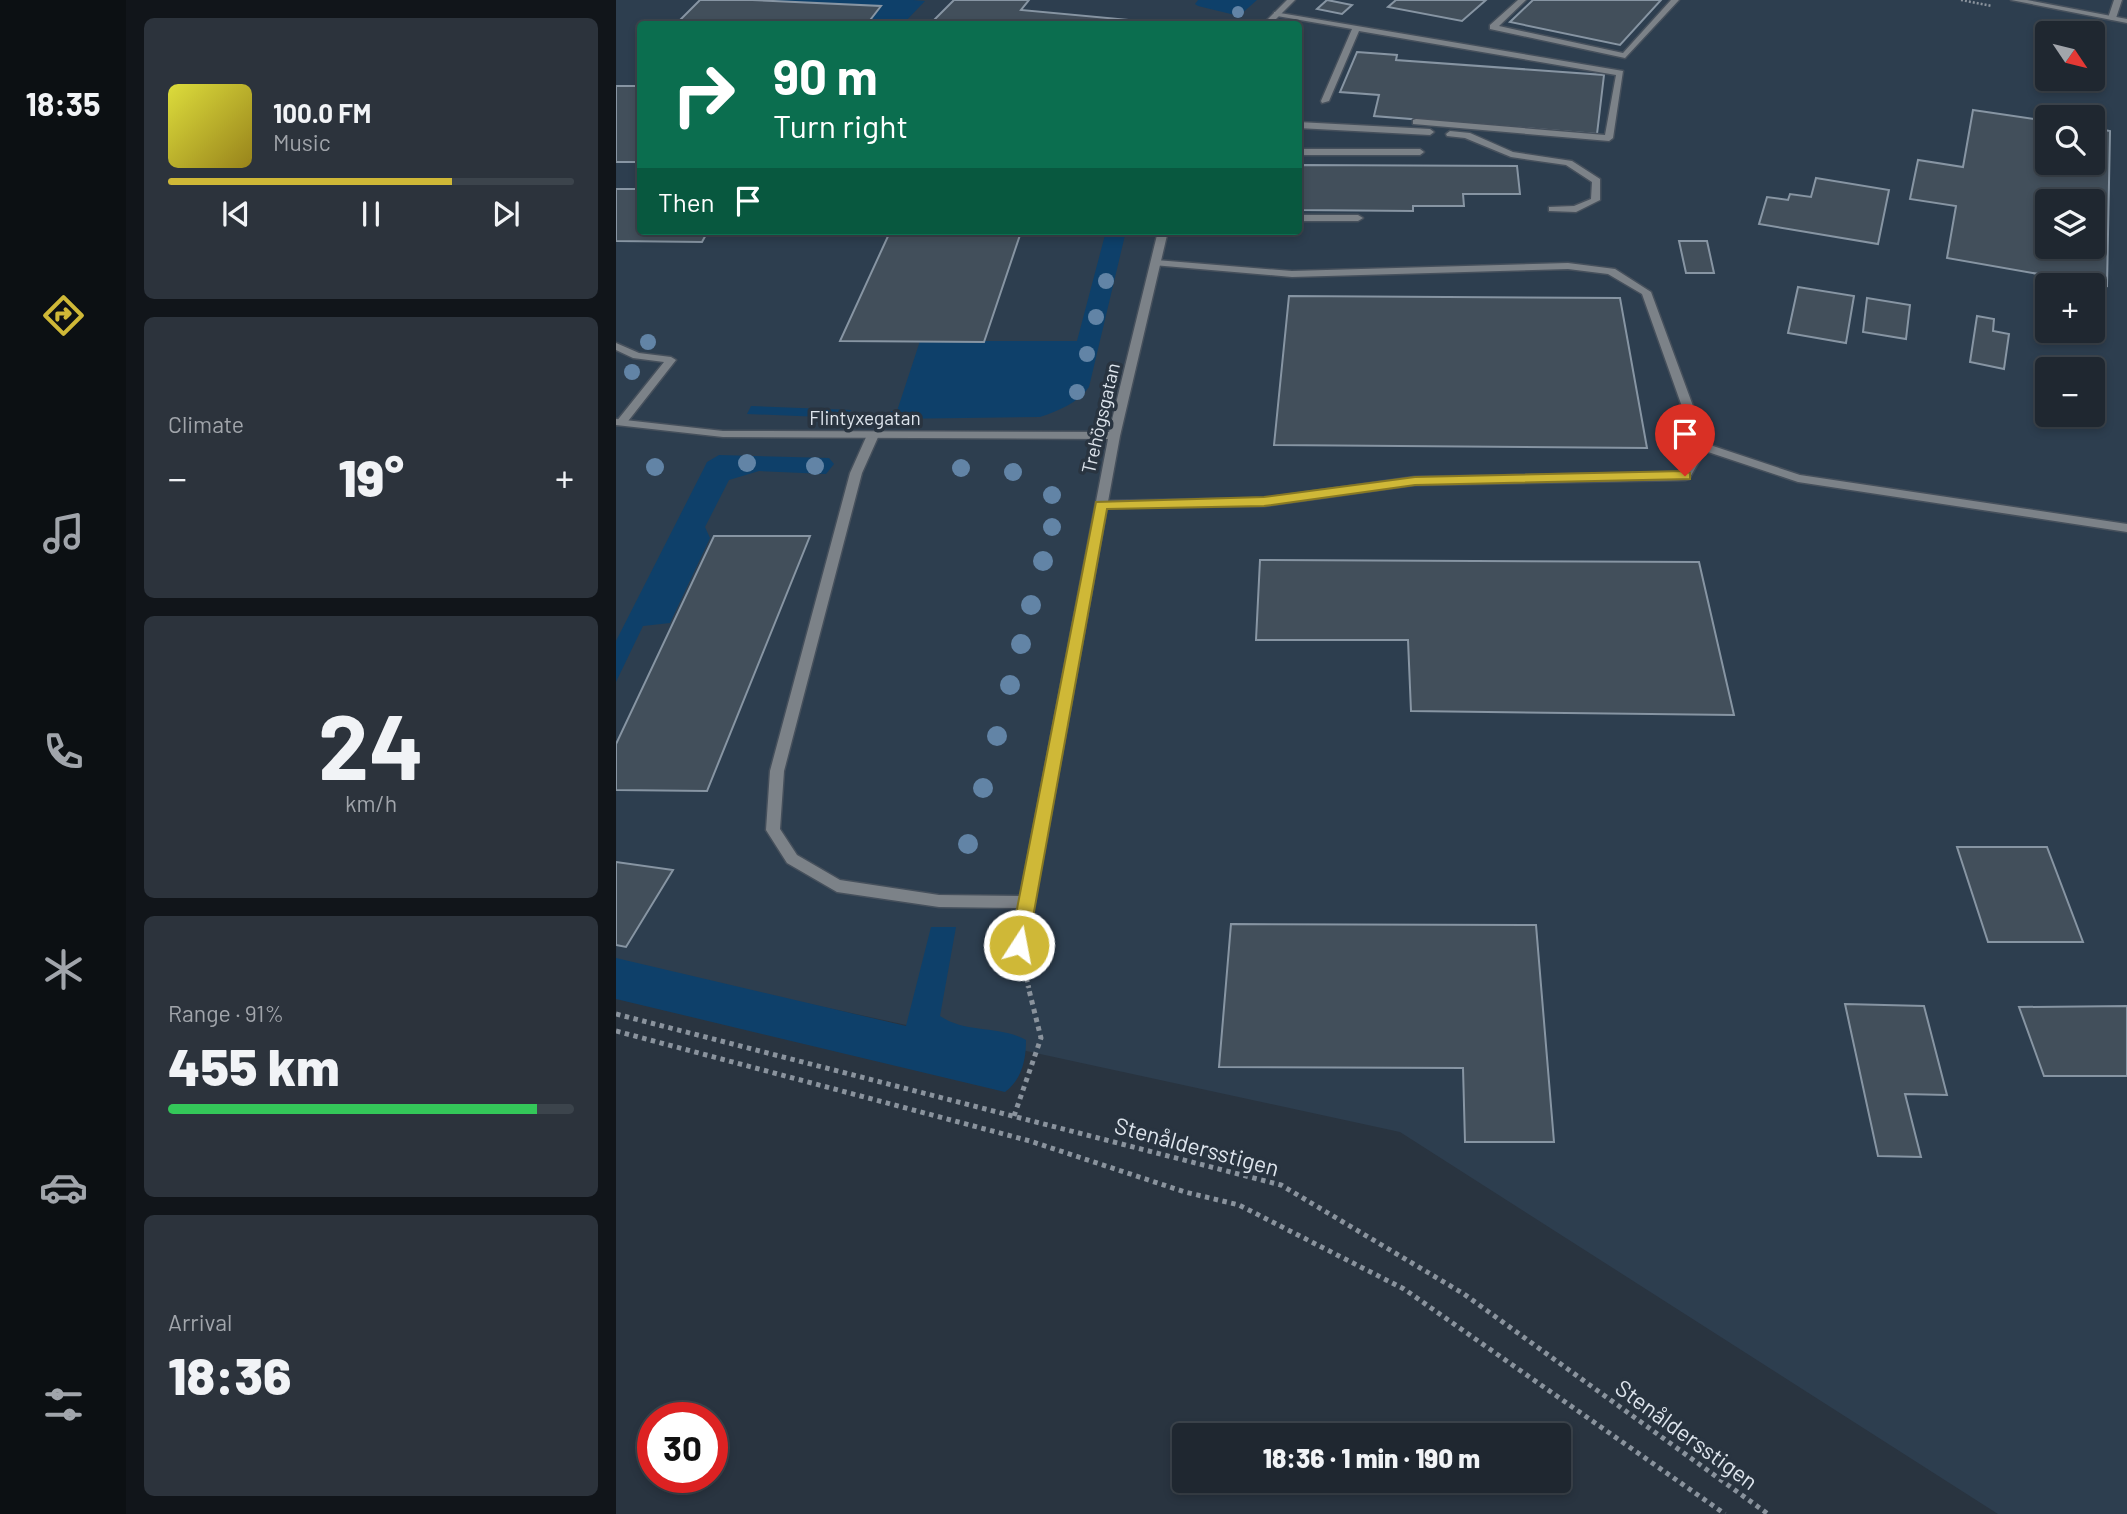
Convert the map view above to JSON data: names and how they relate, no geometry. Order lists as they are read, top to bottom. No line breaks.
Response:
{"streets":{"street":["Flintyxegatan","Trehögsgatan"],"path":["Stenåldersstigen"]},"crossings":[["Flintyxegatan","Trehögsgatan"]],"north":"bottom right","page":{"tabs":"18:35","map_buttons":["+","−"],"turn":["90 m","Turn right"],"song":["100.0 FM","Music"],"then":"Then","tile":["Climate",["24","km/h"],["Range · 91%","455 km"],["Arrival","18:36"]],"heat":["−","19°","+"],"limit":"30","trip":"18:36 · 1 min · 190 m"}}
